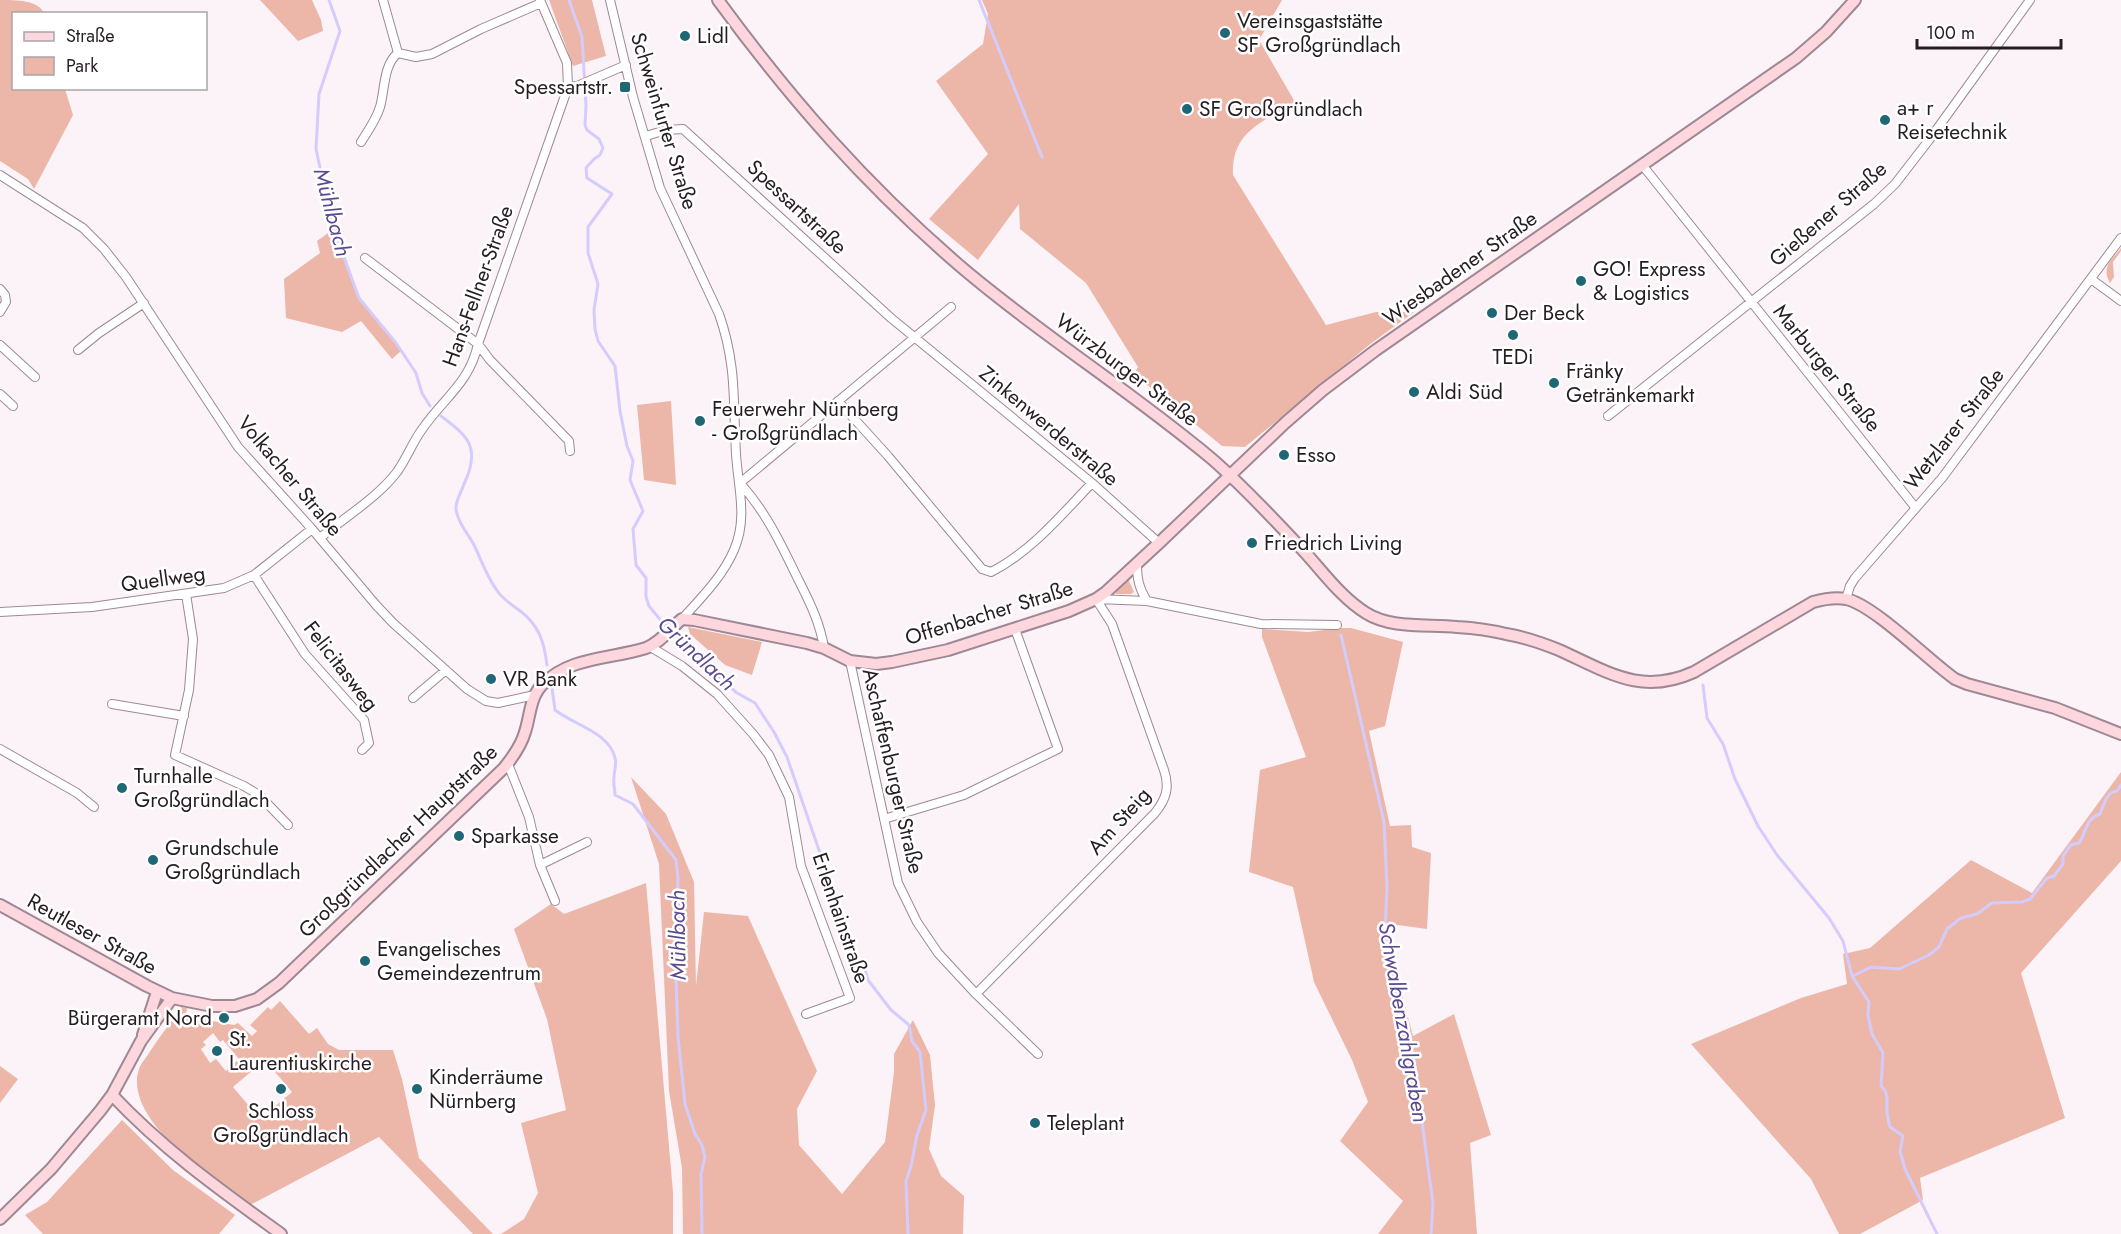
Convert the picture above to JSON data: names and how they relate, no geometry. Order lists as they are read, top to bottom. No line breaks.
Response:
{"streets":{"main road":["Wiesbadener Straße","Würzburger Straße","Offenbacher Straße","Großgründlacher Hauptstraße","Reutleser Straße"],"street":["Schweinfurter Straße","Spessartstraße","Gießener Straße","Hans-Fellner-Straße","Marburger Straße","Zinkenwerderstraße","Wetzlarer Straße","Volkacher Straße","Quellweg","Felicitasweg","Aschaffenburger Straße","Am Steig","Erlenhainstraße"]},"crossings":[["Schweinfurter Straße","Spessartstraße"],["Schweinfurter Straße","Offenbacher Straße"],["Spessartstraße","Zinkenwerderstraße"],["Gießener Straße","Marburger Straße"],["Wiesbadener Straße","Marburger Straße"],["Wiesbadener Straße","Würzburger Straße"],["Wiesbadener Straße","Zinkenwerderstraße"],["Wiesbadener Straße","Offenbacher Straße"],["Hans-Fellner-Straße","Volkacher Straße"],["Marburger Straße","Wetzlarer Straße"],["Würzburger Straße","Wetzlarer Straße"],["Volkacher Straße","Quellweg"],["Volkacher Straße","Großgründlacher Hauptstraße"],["Quellweg","Felicitasweg"],["Offenbacher Straße","Aschaffenburger Straße"],["Offenbacher Straße","Am Steig"],["Aschaffenburger Straße","Am Steig"],["Großgründlacher Hauptstraße","Reutleser Straße"]],"water":["Mühlbach","Gründlach","Schwalbenzahlgraben"],"places":{"other":["Vereinsgaststätte SF Großgründlach","Lidl","SF Großgründlach","a+ r Reisetechnik","GO! Express & Logistics","Der Beck","TEDi","Fränky Getränkemarkt","Aldi Süd","Feuerwehr Nürnberg - Großgründlach","Esso","Friedrich Living","VR Bank","Turnhalle Großgründlach","Sparkasse","Grundschule Großgründlach","Evangelisches Gemeindezentrum","Bürgeramt Nord","St. Laurentiuskirche","Schloss Großgründlach","Kinderräume Nürnberg","Teleplant"],"transit":["Spessartstr."]},"legend":["Straße","Park"],"scale_bar":"100 m"}
